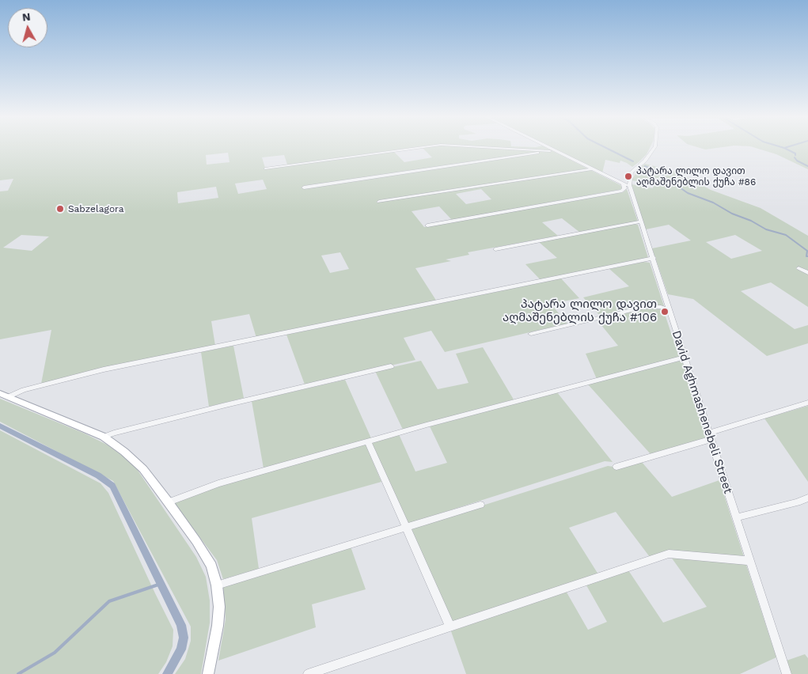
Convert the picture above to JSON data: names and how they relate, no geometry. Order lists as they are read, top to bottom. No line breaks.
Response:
{"streets":{"street":["David Aghmashenebeli Street"]},"places":["პატარა ლილო დავით აღმაშენებლის ქუჩა #86","Sabzelagora","პატარა ლილო დავით აღმაშენებლის ქუჩა #106"],"north":"top"}
